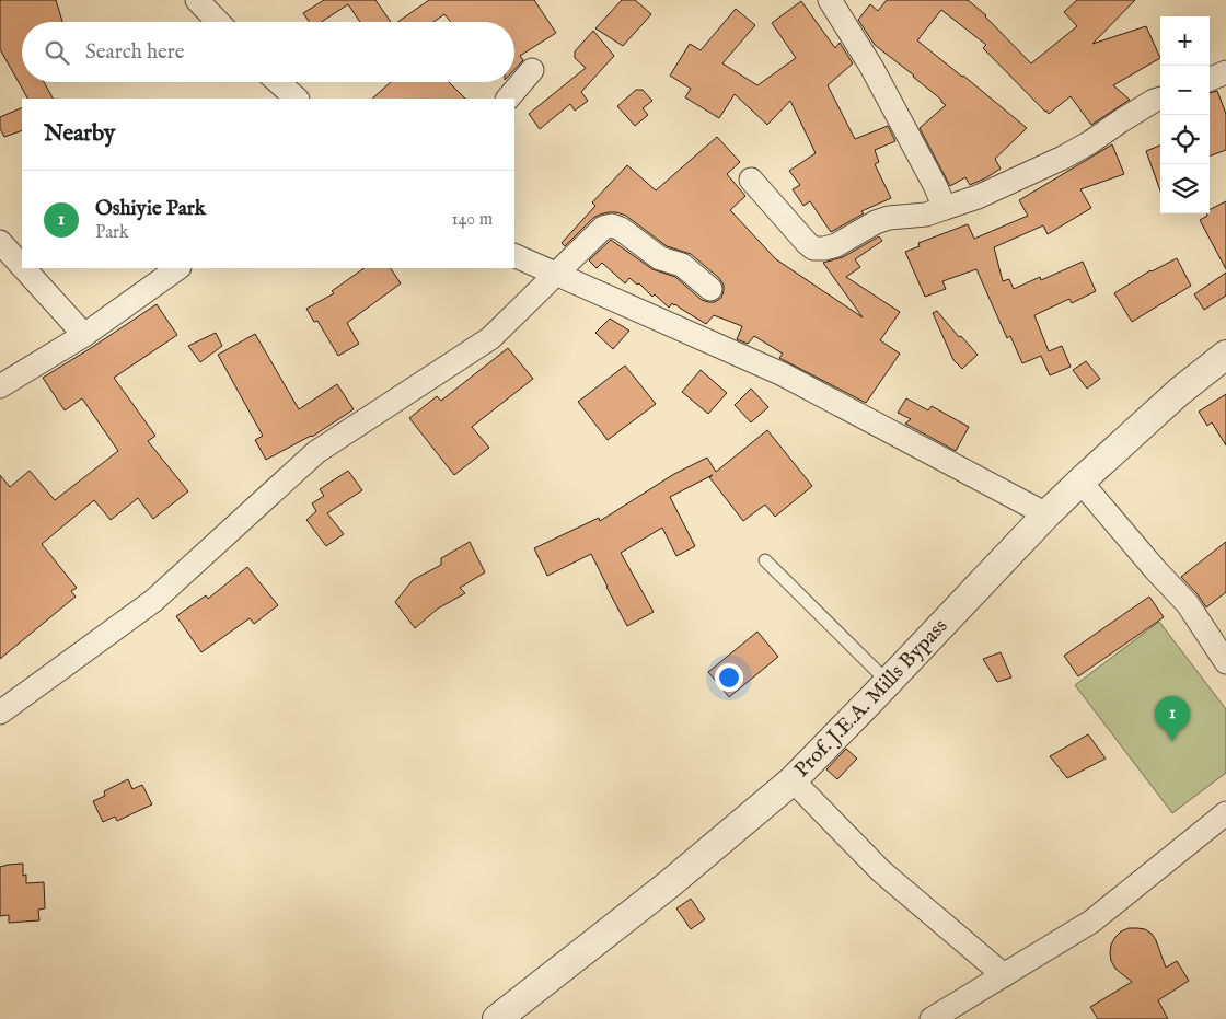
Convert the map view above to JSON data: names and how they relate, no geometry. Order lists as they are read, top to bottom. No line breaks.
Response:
{"streets":{"street":["Prof. J.E.A. Mills Bypass"]},"page":{"map_buttons":["+","−"],"search":"Search here","heading":"Nearby","list":[{"mark":"1","name":"Oshiyie Park","note":"Park","value":"140 m"}],"pins":"1"}}
